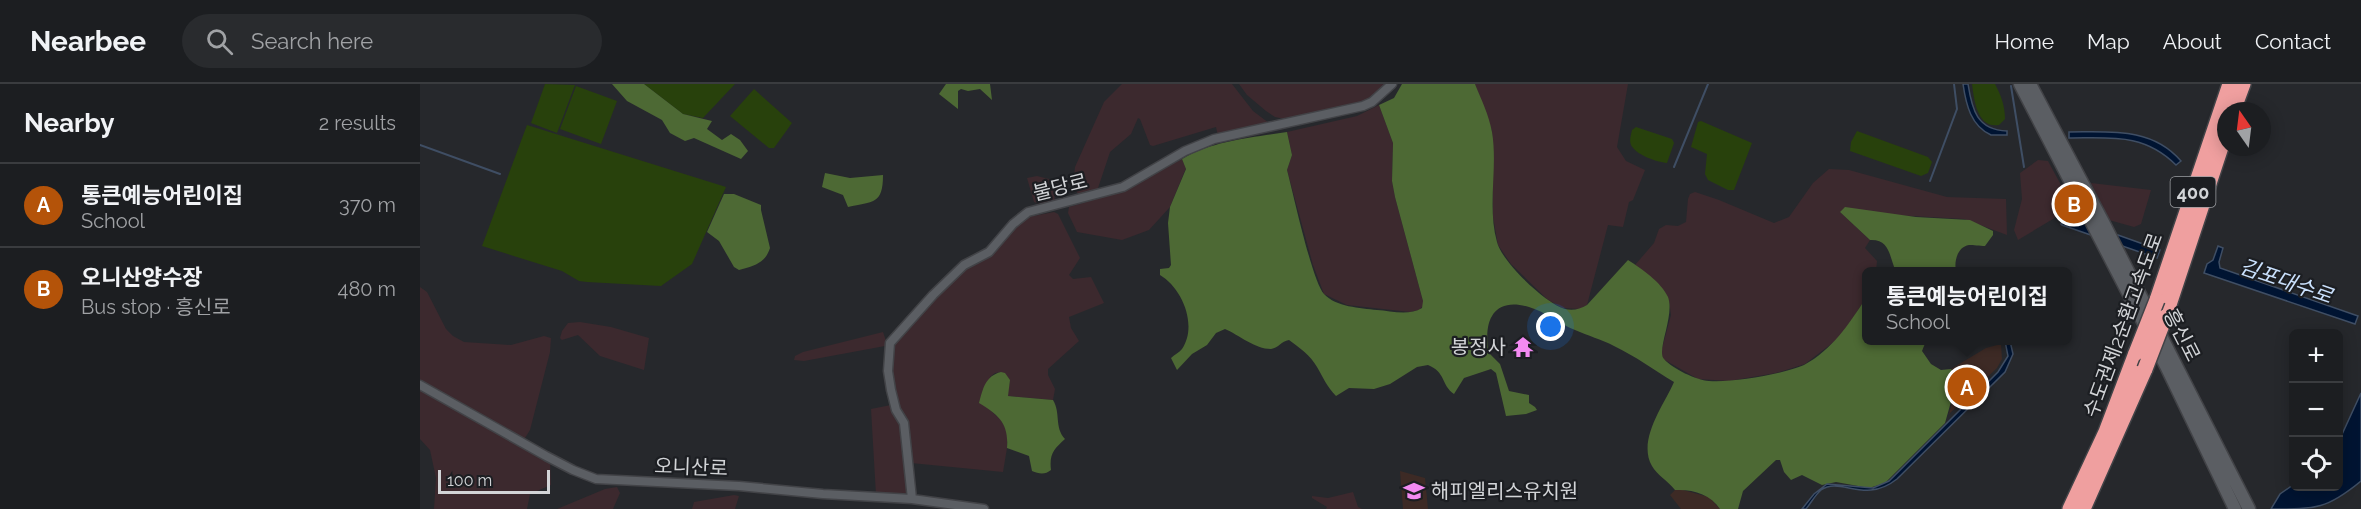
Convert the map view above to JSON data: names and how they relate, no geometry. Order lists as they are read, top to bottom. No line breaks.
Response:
{"streets":{"highway":["400","수도권제2순환고속도로"],"main road":["흥신로"],"street":["불당로","오니산로"]},"crossings":[["불당로","오니산로"]],"water":["김포대수로"],"places":{"temple":["봉정사"],"school or university":["해피엘리스유치원"]},"scale_bar":"100 m","north":"top","page":{"header":"Nearbee","search":"Search here","nav":["Home","Map","About","Contact"],"heading":["Nearby","2 results"],"list":[{"mark":"A","name":"통큰예능어린이집","note":"School","value":"370 m"},{"mark":"B","name":"오니산양수장","note":"Bus stop · 흥신로","value":"480 m"}],"pins":["B","A"],"popup":["통큰예능어린이집","School"],"map_buttons":["+","−"],"scale":"100 m"}}
